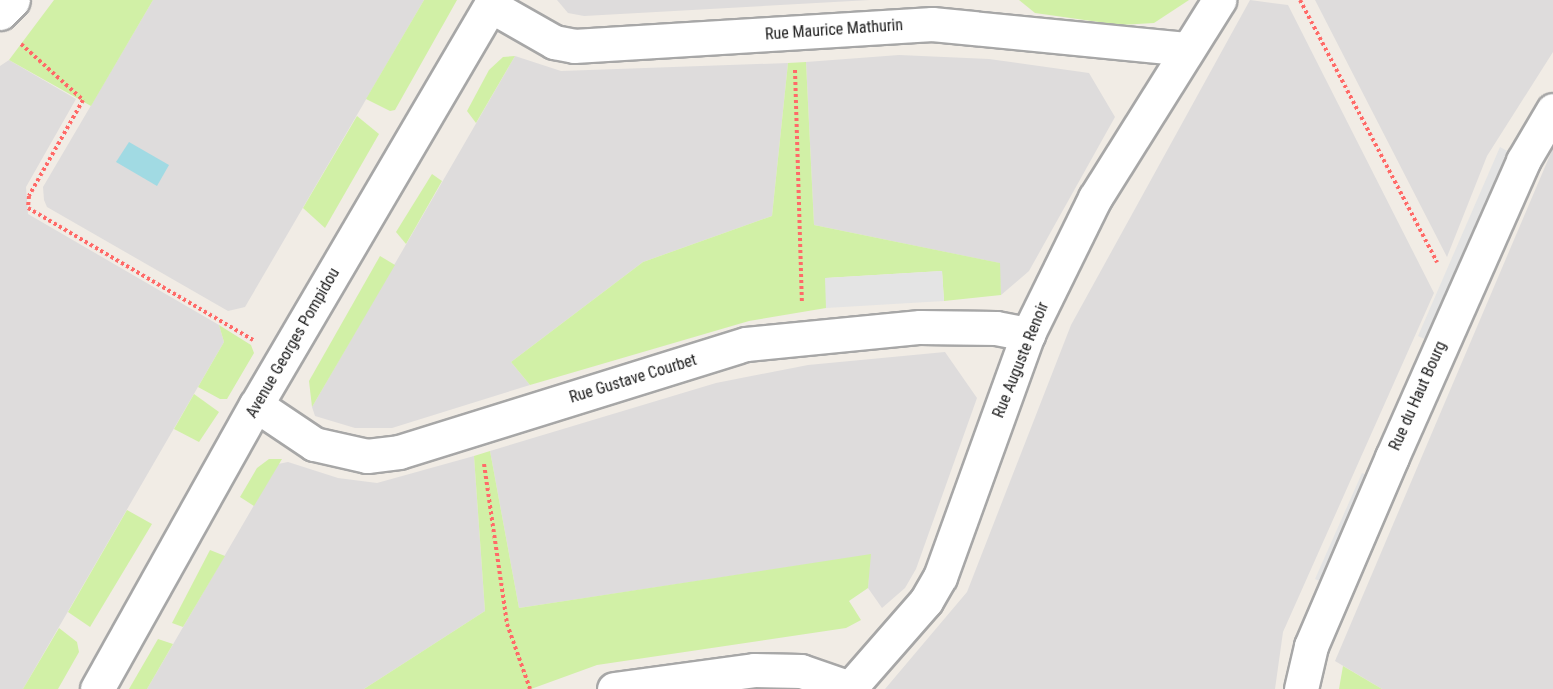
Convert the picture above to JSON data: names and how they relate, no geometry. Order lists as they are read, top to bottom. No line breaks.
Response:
{"streets":{"street":["Rue Maurice Mathurin","Avenue Georges Pompidou","Rue Auguste Renoir","Rue Gustave Courbet","Rue du Haut Bourg"]},"crossings":[["Rue Maurice Mathurin","Avenue Georges Pompidou"],["Rue Maurice Mathurin","Rue Auguste Renoir"],["Avenue Georges Pompidou","Rue Gustave Courbet"],["Rue Auguste Renoir","Rue Gustave Courbet"]]}
